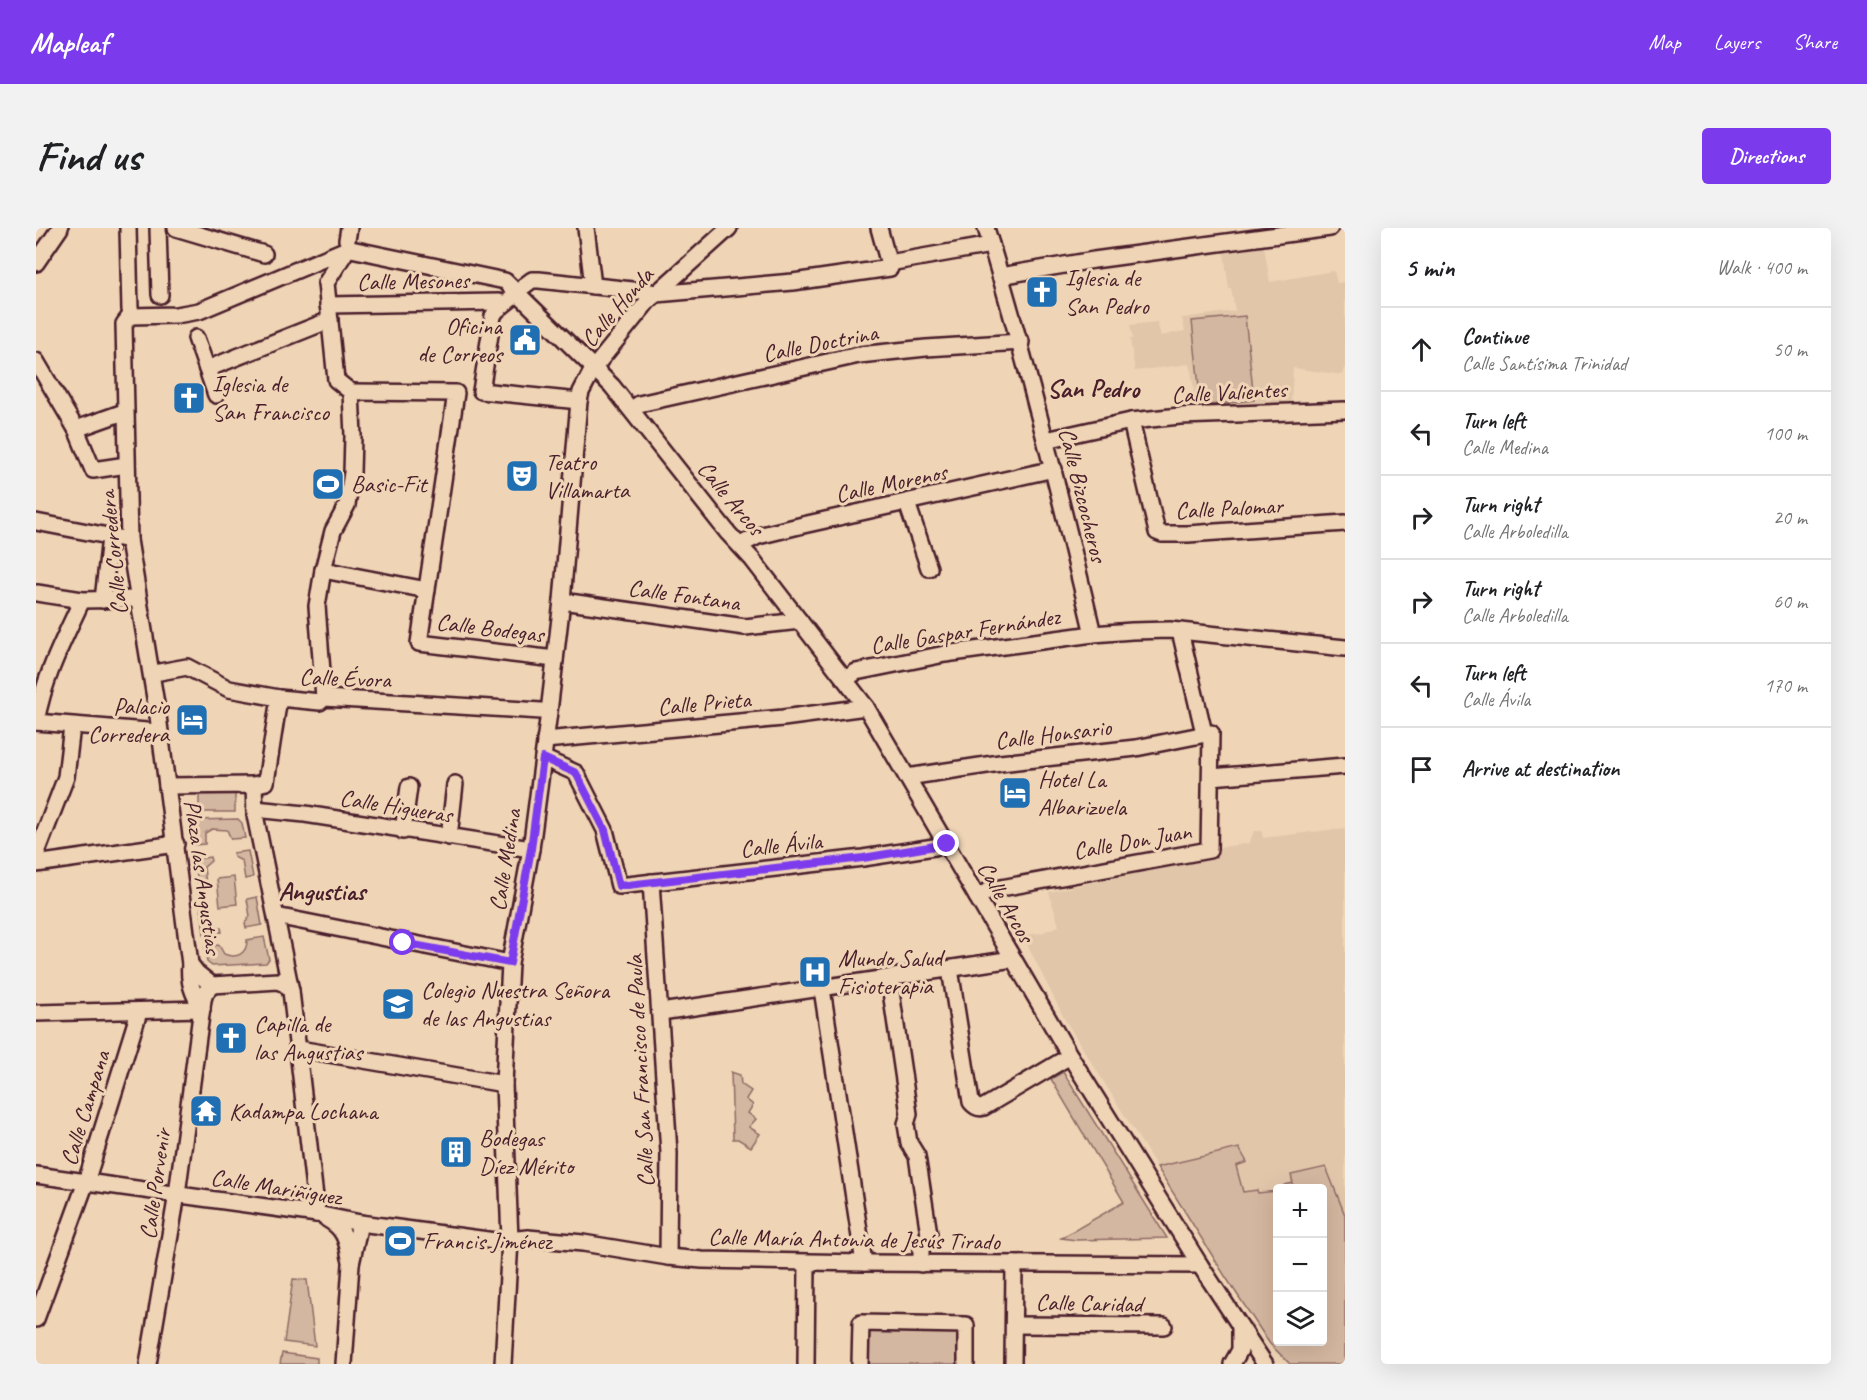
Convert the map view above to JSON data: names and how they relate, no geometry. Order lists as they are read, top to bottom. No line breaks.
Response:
{"streets":{"street":["Calle Mesones","Calle Honda","Calle Doctrina","Calle Valientes","Calle Morenos","Calle Bizcocheros","Calle Arcos","Calle Palomar","Calle Corredera","Calle Fontana","Calle Bodegas","Calle Gaspar Fernández","Calle Évora","Calle Prieta","Calle Honsario","Calle Higueras","Calle Don Juan","Calle Ávila","Calle Medina","Plaza las Angustias","Calle San Francisco de Paula","Calle Campana","Calle Porvenir","Calle Mariñiguez","Calle María Antonia de Jesús Tirado","Calle Caridad"]},"crossings":[["Calle Honda","Calle Arcos"],["Calle Honda","Calle Medina"],["Calle Doctrina","Calle Bizcocheros"],["Calle Doctrina","Calle Arcos"],["Calle Valientes","Calle Bizcocheros"],["Calle Valientes","Calle Palomar"],["Calle Morenos","Calle Bizcocheros"],["Calle Morenos","Calle Arcos"],["Calle Bizcocheros","Calle Gaspar Fernández"],["Calle Arcos","Calle Fontana"],["Calle Arcos","Calle Gaspar Fernández"],["Calle Arcos","Calle Prieta"],["Calle Arcos","Calle Honsario"],["Calle Arcos","Calle Don Juan"],["Calle Arcos","Calle Ávila"],["Calle Arcos","Calle Medina"],["Calle Arcos","Calle María Antonia de Jesús Tirado"],["Calle Corredera","Plaza las Angustias"],["Calle Fontana","Calle Medina"],["Calle Bodegas","Calle Medina"],["Calle Prieta","Calle Medina"],["Calle Honsario","Calle Don Juan"],["Calle Higueras","Calle Medina"],["Calle Ávila","Calle Medina"],["Calle Ávila","Calle San Francisco de Paula"],["Calle Medina","Calle Mariñiguez"],["Calle Medina","Calle María Antonia de Jesús Tirado"],["Plaza las Angustias","Calle Porvenir"],["Calle San Francisco de Paula","Calle María Antonia de Jesús Tirado"],["Calle Campana","Calle Mariñiguez"],["Calle Porvenir","Calle Mariñiguez"],["Calle Mariñiguez","Calle María Antonia de Jesús Tirado"]],"districts":["San Pedro","Angustias"],"places":{"church":["Iglesia de San Pedro","Iglesia de San Francisco","Capilla de las Angustias"],"public building":["Oficina de Correos"],"theatre":["Teatro Villamarta"],"sports":["Basic-Fit","Francis Jiménez"],"hotel":["Palacio Corredera","Hotel La Albarizuela"],"hospital":["Mundo Salud Fisioterapia"],"school or university":["Colegio Nuestra Señora de las Angustias"],"temple":["Kadampa Lochana"],"building":["Bodegas Díez Mérito"]},"page":{"header":"Mapleaf","nav":["Map","Layers","Share"],"buttons":"Directions","title":"Find us","heading":["5 min","Walk · 400 m"],"list":[["Continue","Calle Santísima Trinidad","50 m"],["Turn left","Calle Medina","100 m"],["Turn right","Calle Arboledilla","20 m"],["Turn right","Calle Arboledilla","60 m"],["Turn left","Calle Ávila","170 m"],"Arrive at destination"],"map_buttons":["+","−"]}}
